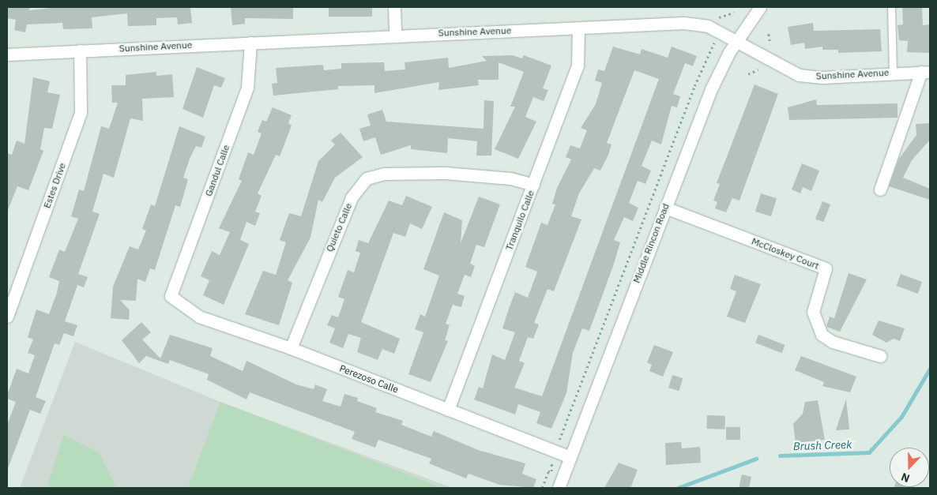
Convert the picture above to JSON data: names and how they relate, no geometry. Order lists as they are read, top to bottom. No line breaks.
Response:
{"streets":{"street":["Sunshine Avenue","Gandul Calle","Estes Drive","Tranquilo Calle","Quieto Calle","Middle Rincon Road","McCloskey Court","Perezoso Calle"]},"crossings":[["Sunshine Avenue","Gandul Calle"],["Sunshine Avenue","Estes Drive"],["Sunshine Avenue","Tranquilo Calle"],["Sunshine Avenue","Middle Rincon Road"],["Gandul Calle","Perezoso Calle"],["Tranquilo Calle","Quieto Calle"],["Tranquilo Calle","Perezoso Calle"],["Quieto Calle","Perezoso Calle"],["Middle Rincon Road","McCloskey Court"],["Middle Rincon Road","Perezoso Calle"]],"water":["Brush Creek"],"north":"bottom"}
